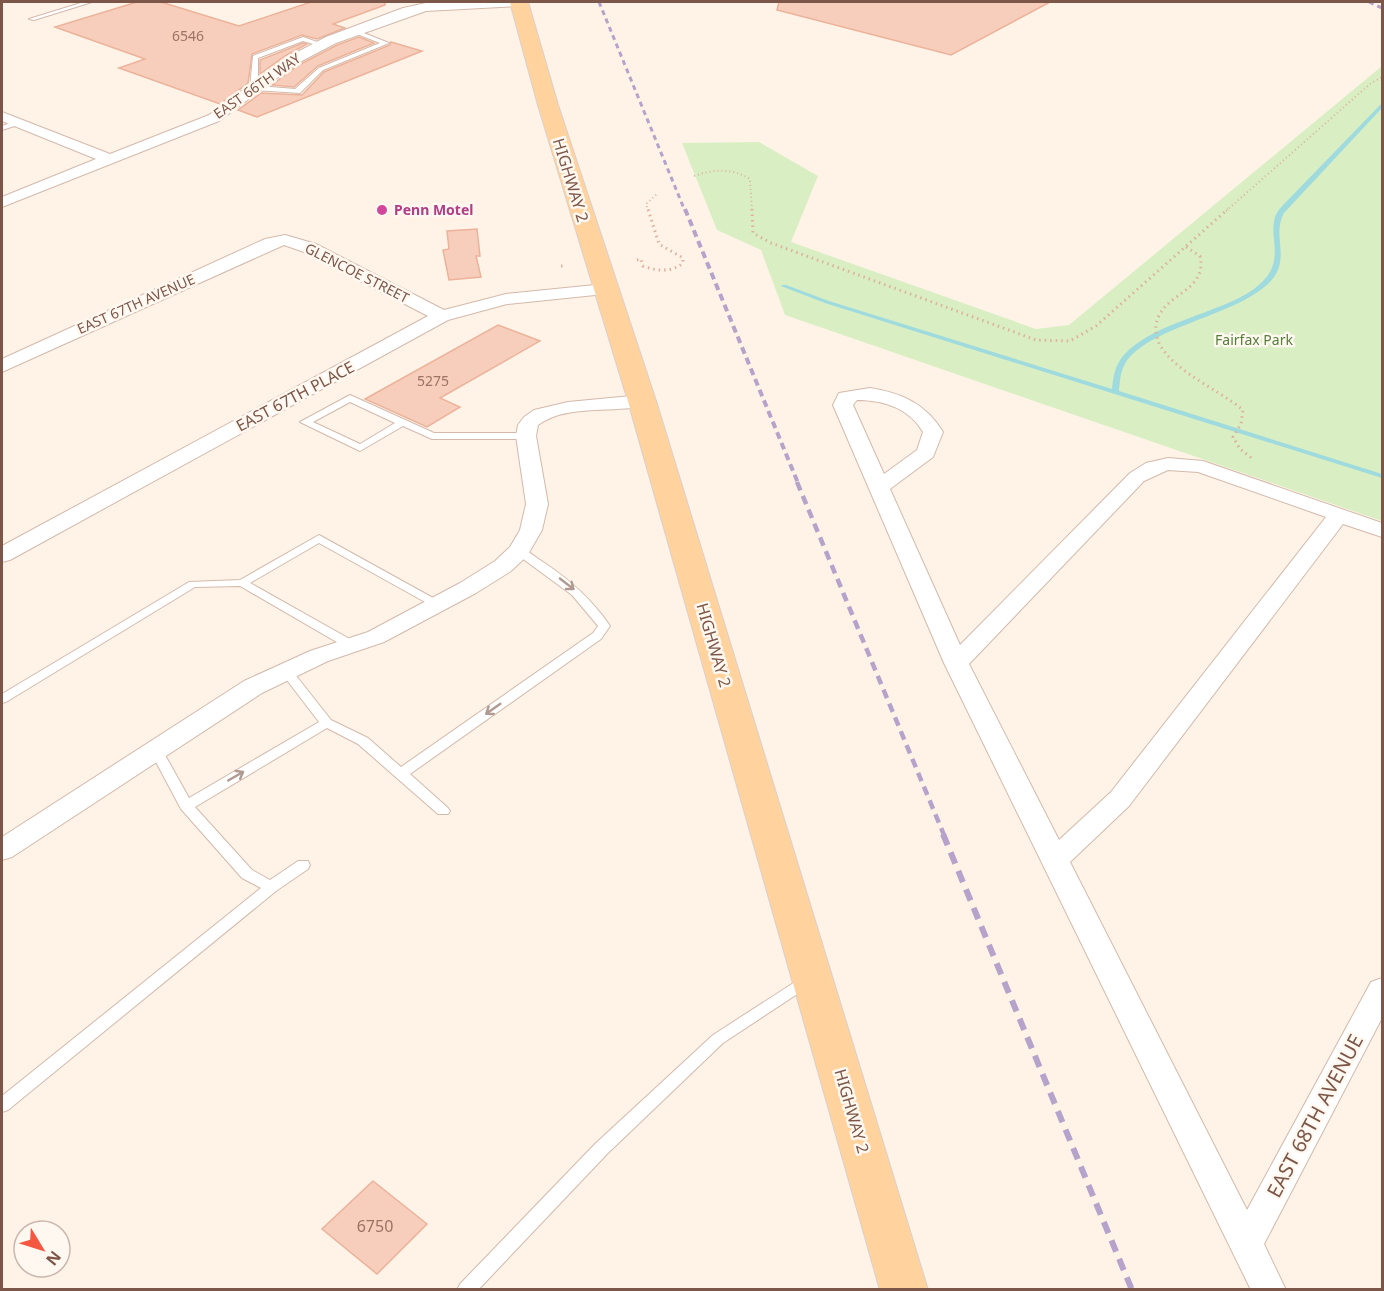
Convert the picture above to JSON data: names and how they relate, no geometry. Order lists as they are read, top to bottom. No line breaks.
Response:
{"streets":{"main road":["HIGHWAY 2"],"street":["EAST 66TH WAY","GLENCOE STREET","EAST 67TH AVENUE","EAST 67TH PLACE","EAST 68TH AVENUE"]},"crossings":[["EAST 66TH WAY","HIGHWAY 2"],["HIGHWAY 2","EAST 67TH PLACE"],["GLENCOE STREET","EAST 67TH AVENUE"],["GLENCOE STREET","EAST 67TH PLACE"]],"parks":["Fairfax Park"],"places":["Penn Motel"],"house_numbers":["6546","5275","6750"],"north":"bottom right"}
